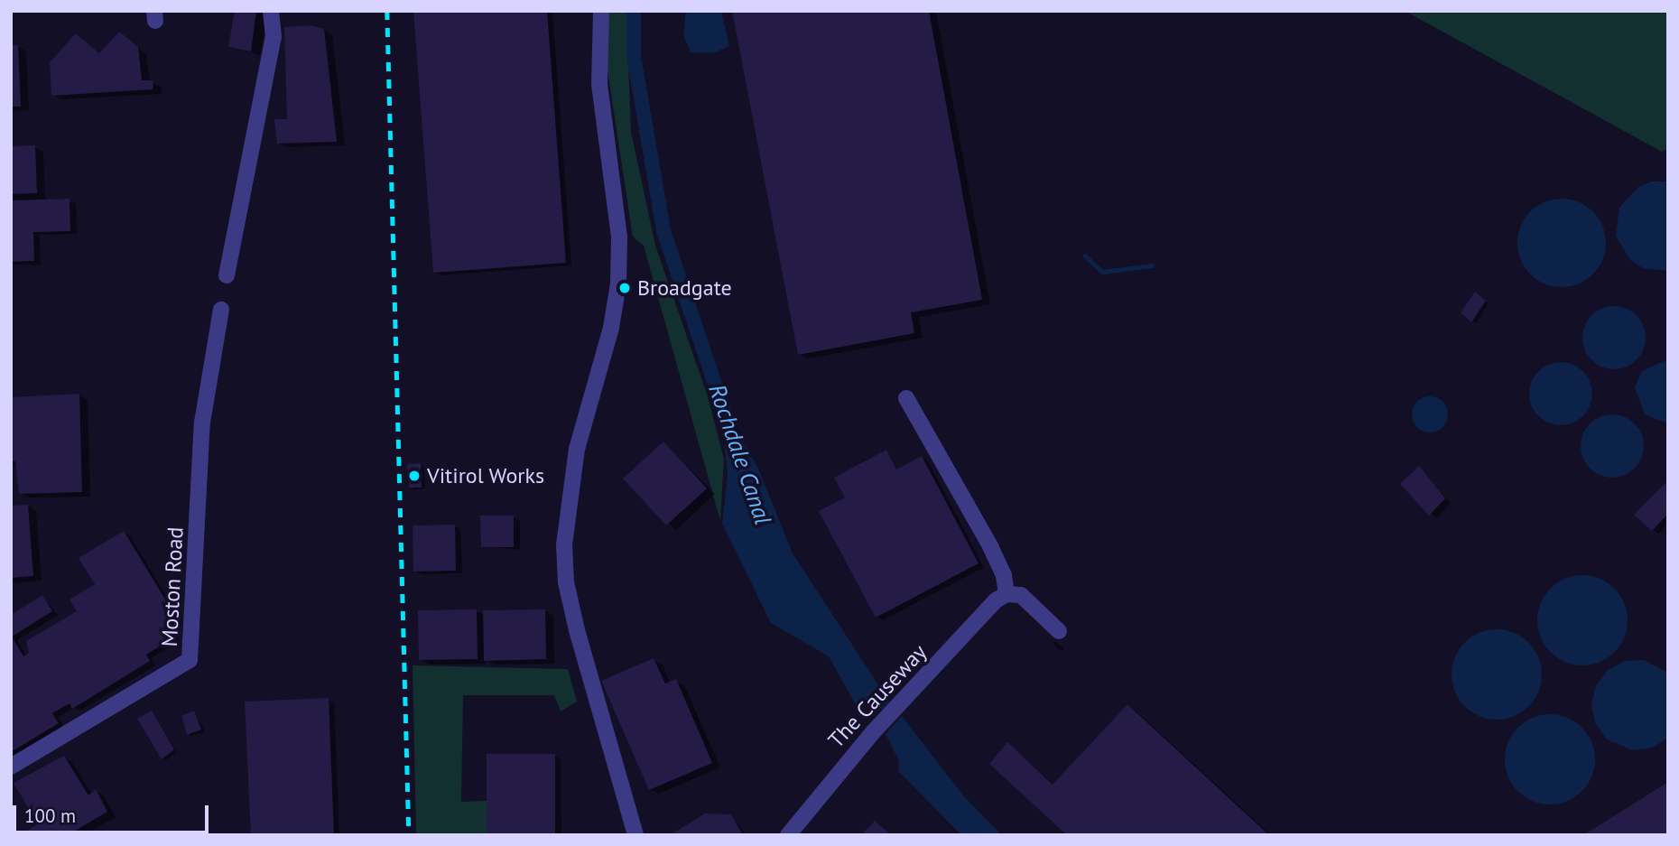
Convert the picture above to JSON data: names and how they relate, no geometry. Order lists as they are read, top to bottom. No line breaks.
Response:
{"streets":{"street":["Moston Road","The Causeway"]},"water":["Rochdale Canal"],"places":["Broadgate","Vitirol Works"],"scale_bar":"100 m"}
